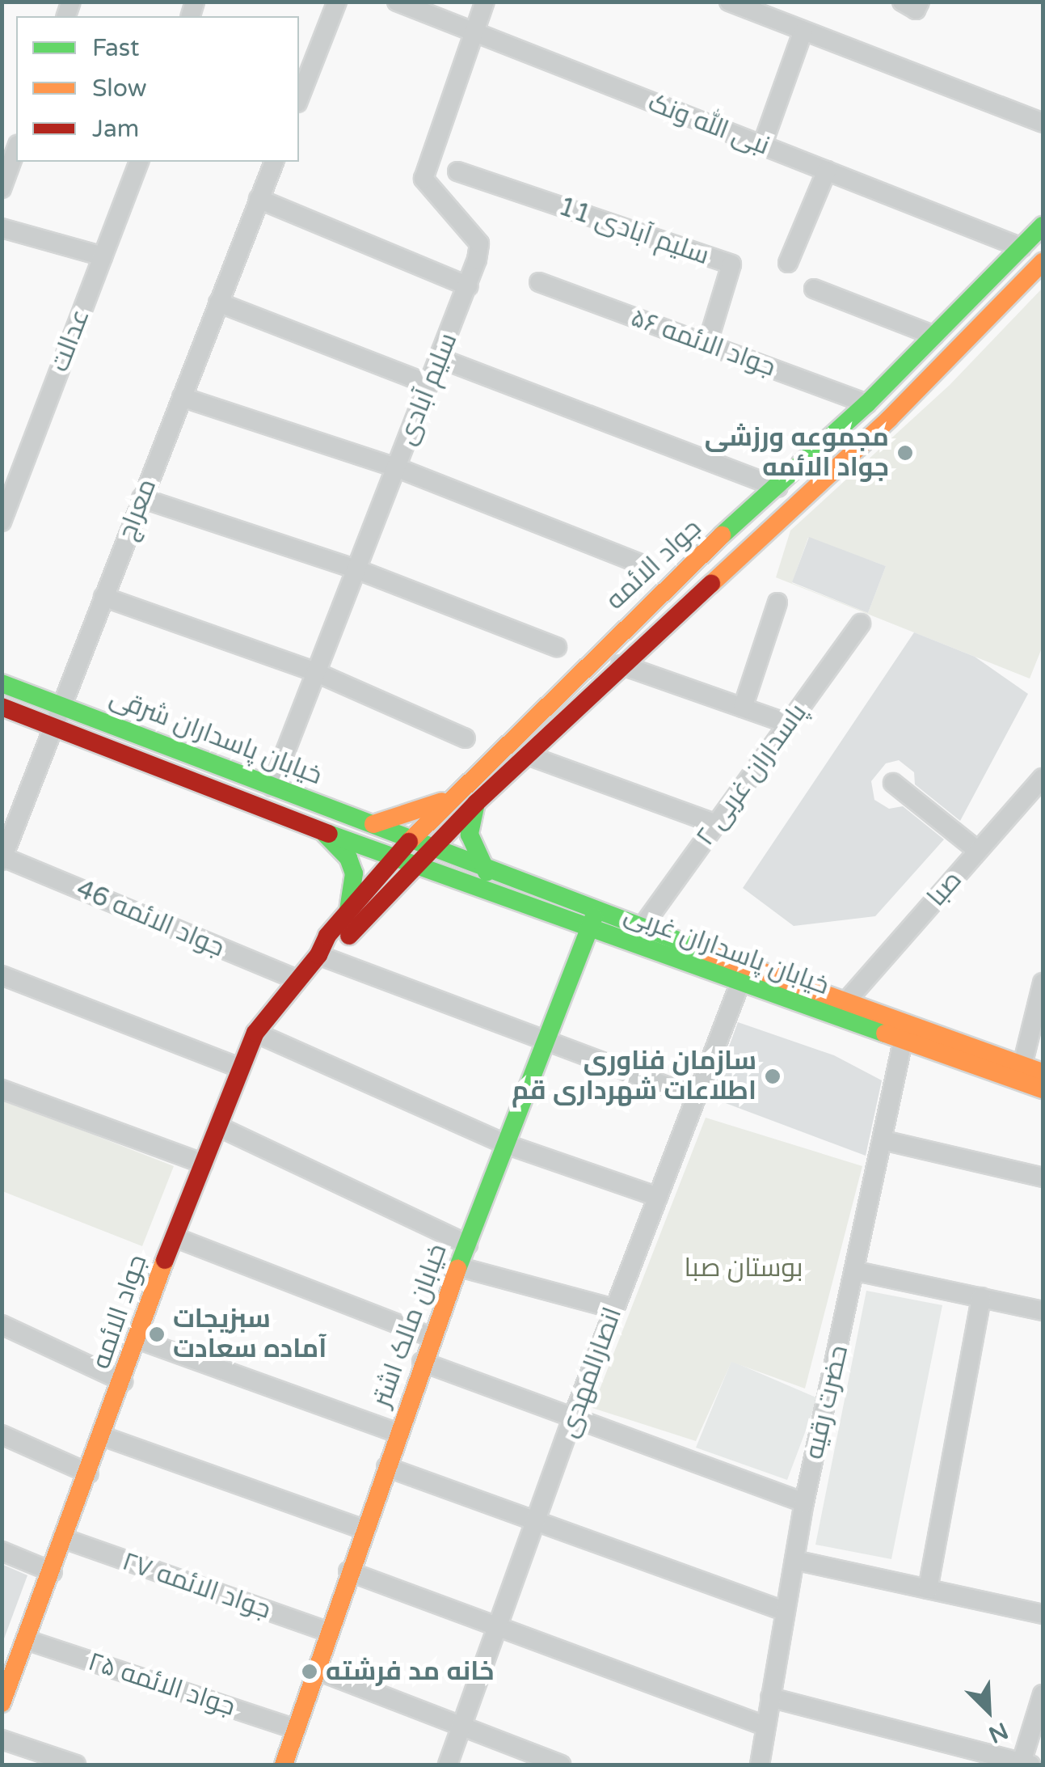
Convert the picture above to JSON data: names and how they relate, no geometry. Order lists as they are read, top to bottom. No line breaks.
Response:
{"streets":{"street":["نبی الله ونک","سلیم آبادی 11","عدالت","جواد الائمه ۵۶","سلیم آبادی","معراج","جواد الائمه","خیابان پاسداران شرقی","پاسداران غربی ۲","صبا","جواد الائمه 46","خیابان پاسداران غربی","خیابان مالک اشتر","انصارالمهدی","حضرت رقیه","جواد الائمه ۲۷","جواد الائمه ۲۵"]},"crossings":[["نبی الله ونک","سلیم آبادی"],["نبی الله ونک","جواد الائمه"],["سلیم آبادی 11","جواد الائمه ۵۶"],["جواد الائمه ۵۶","جواد الائمه"],["سلیم آبادی","خیابان پاسداران شرقی"],["معراج","خیابان پاسداران شرقی"],["معراج","جواد الائمه 46"],["جواد الائمه","خیابان پاسداران شرقی"],["جواد الائمه","جواد الائمه 46"],["جواد الائمه","خیابان پاسداران غربی"],["جواد الائمه","جواد الائمه ۲۷"],["جواد الائمه","جواد الائمه ۲۵"],["خیابان پاسداران شرقی","خیابان پاسداران غربی"],["پاسداران غربی ۲","خیابان پاسداران غربی"],["صبا","خیابان پاسداران غربی"],["خیابان پاسداران غربی","خیابان مالک اشتر"],["خیابان پاسداران غربی","انصارالمهدی"],["خیابان پاسداران غربی","حضرت رقیه"],["خیابان مالک اشتر","جواد الائمه ۲۷"],["خیابان مالک اشتر","جواد الائمه ۲۵"]],"parks":["بوستان صبا"],"places":["مجموعه ورزشی جواد الائمه","سازمان فناوری اطلاعات شهرداری قم","سبزیجات آماده سعادت","خانه مد فرشته"],"legend":["Fast","Slow","Jam"],"north":"bottom right"}
